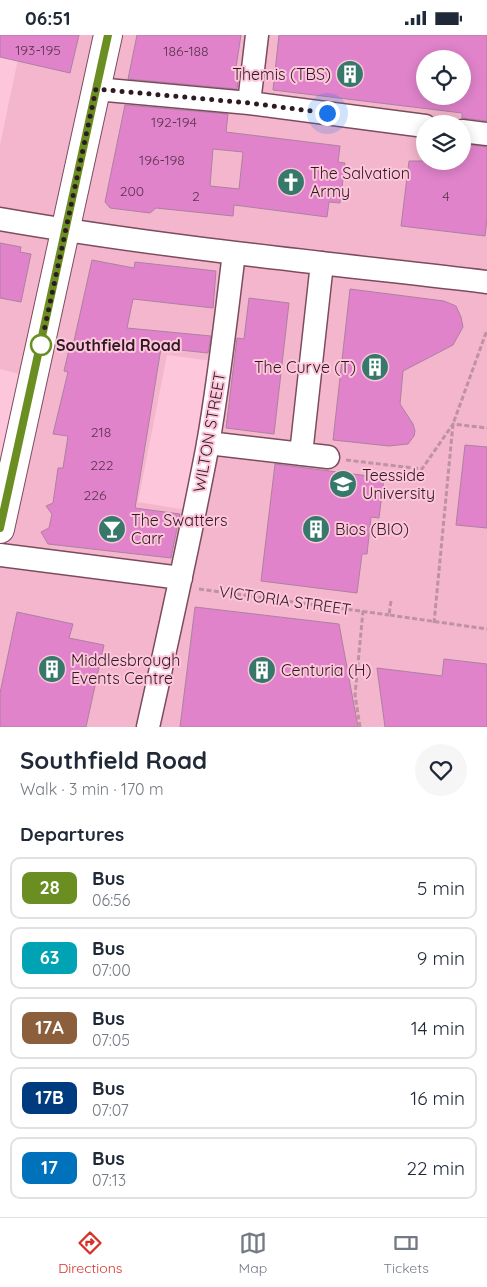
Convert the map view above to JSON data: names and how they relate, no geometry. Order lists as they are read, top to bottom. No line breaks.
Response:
{"streets":{"street":["WILTON STREET"],"path":["VICTORIA STREET"]},"crossings":[["WILTON STREET","VICTORIA STREET"]],"places":{"building":["Themis (TBS)","The Curve (T)","Bios (BIO)","Middlesbrough Events Centre","Centuria (H)"],"church":["The Salvation Army"],"other":["Southfield Road"],"school or university":["Teesside University"],"bar":["The Swatters Carr"]},"lines":["bus line 28"],"house_numbers":["193-195","186-188","192-194","196-198","200","2","4","218","222","226"],"page":{"status":"06:51","heading":[["Southfield Road","Walk · 3 min · 170 m"],"Departures"],"list":[{"mark":"28","name":"Bus","note":"06:56","value":"5 min"},{"mark":"63","name":"Bus","note":"07:00","value":"9 min"},{"mark":"17A","name":"Bus","note":"07:05","value":"14 min"},{"mark":"17B","name":"Bus","note":"07:07","value":"16 min"},{"mark":"17","name":"Bus","note":"07:13","value":"22 min"}],"tabs":["Directions","Map","Tickets"]}}
